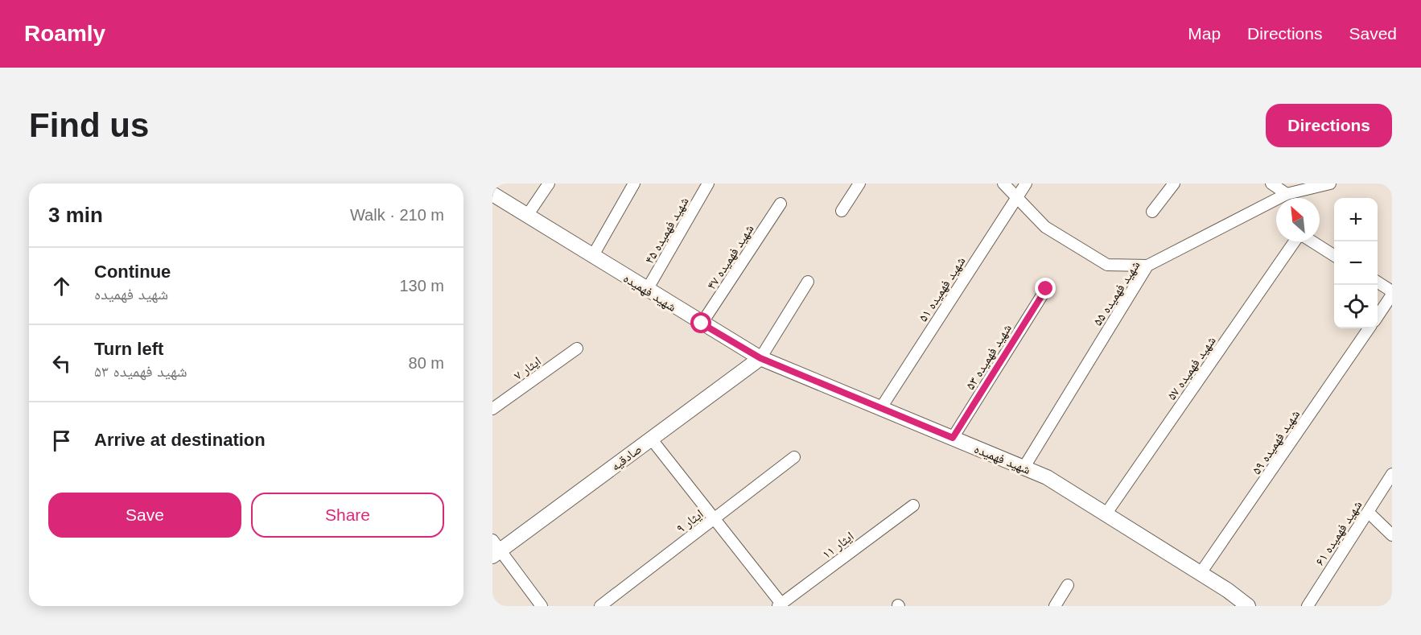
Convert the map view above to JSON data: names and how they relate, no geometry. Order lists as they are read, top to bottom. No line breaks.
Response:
{"streets":{"street":["شهید فهمیده ۴۵","شهید فهمیده ۴۷","شهید فهمیده ۵۱","شهید فهمیده","شهید فهمیده ۵۵","شهید فهمیده ۵۳","ایثار ۷","شهید فهمیده ۵۷","شهید فهمیده ۵۹","صادقیه","ایثار ۹","شهید فهمیده ۶۱","ایثار ۱۱"]},"crossings":[["شهید فهمیده ۴۵","شهید فهمیده"],["شهید فهمیده ۴۷","شهید فهمیده"],["شهید فهمیده ۵۱","شهید فهمیده"],["شهید فهمیده","شهید فهمیده ۵۵"],["شهید فهمیده","شهید فهمیده ۵۳"],["شهید فهمیده","شهید فهمیده ۵۷"],["شهید فهمیده","شهید فهمیده ۵۹"],["شهید فهمیده","صادقیه"]],"north":"top left","page":{"header":"Roamly","nav":["Map","Directions","Saved"],"buttons":["Directions",["Save","Share"]],"title":"Find us","heading":["3 min","Walk · 210 m"],"map_buttons":["+","−"],"list":[["Continue","شهید فهمیده","130 m"],["Turn left","شهید فهمیده ۵۳","80 m"],"Arrive at destination"]}}
